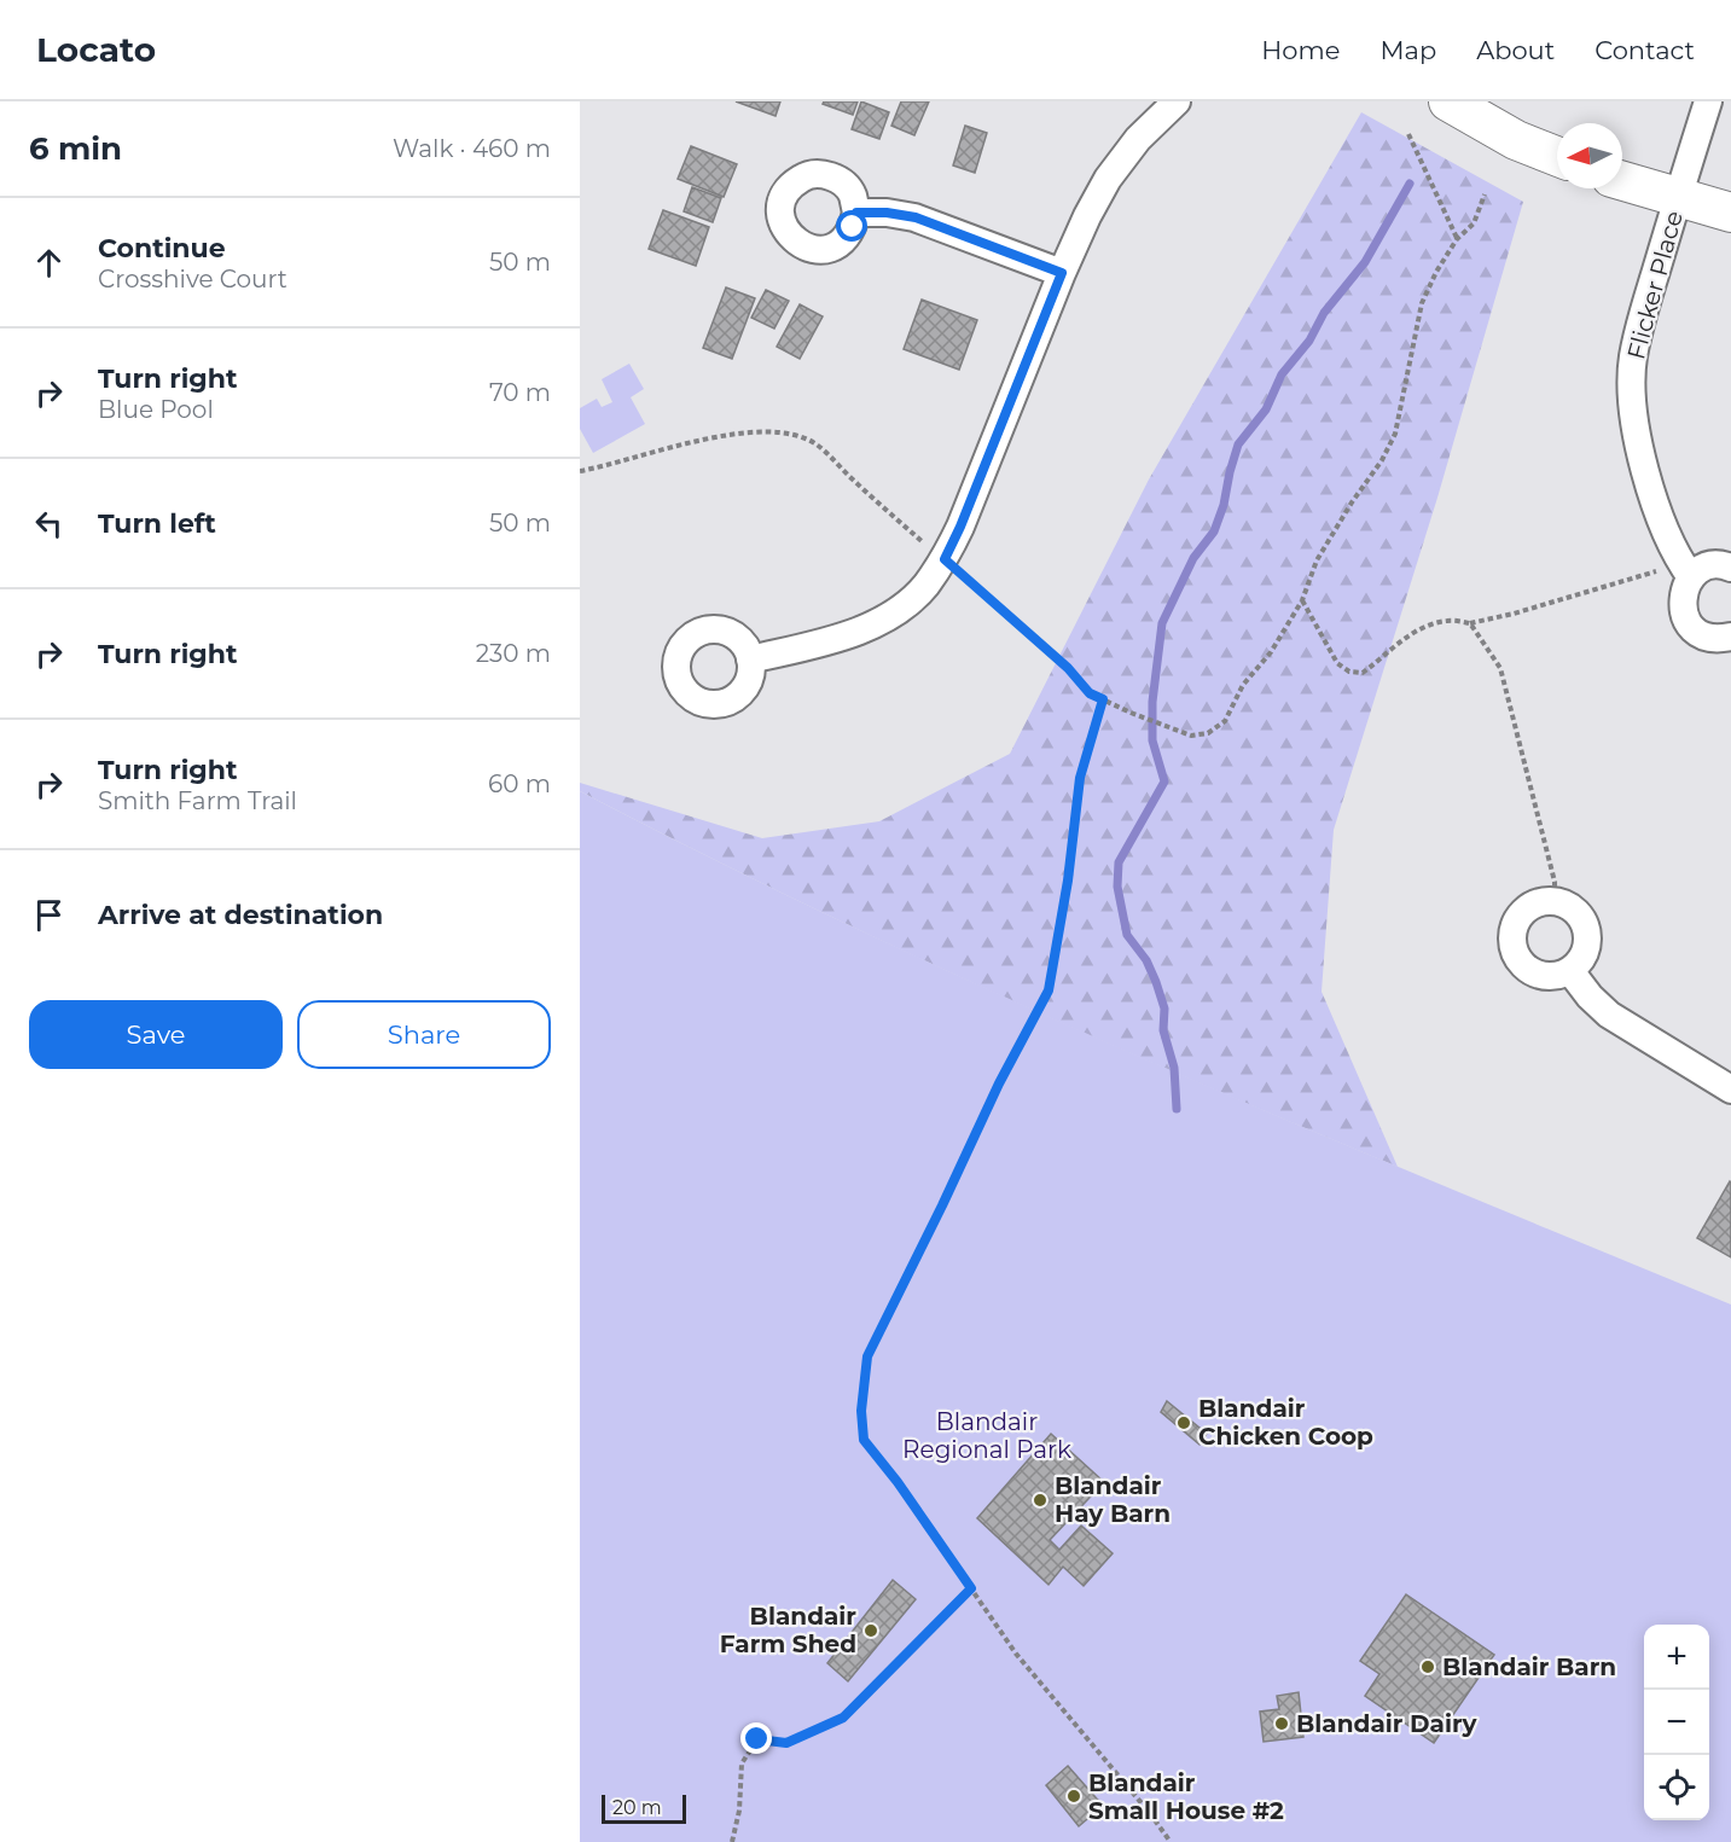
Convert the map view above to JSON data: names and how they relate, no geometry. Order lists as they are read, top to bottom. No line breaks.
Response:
{"streets":{"street":["Flicker Place"]},"parks":["Blandair Regional Park"],"places":["Blandair Chicken Coop","Blandair Hay Barn","Blandair Farm Shed","Blandair Barn","Blandair Dairy","Blandair Small House #2"],"scale_bar":"20 m","north":"left","page":{"header":"Locato","nav":["Home","Map","About","Contact"],"heading":["6 min","Walk · 460 m"],"list":[["Continue","Crosshive Court","50 m"],["Turn right","Blue Pool","70 m"],["Turn left","50 m"],["Turn right","230 m"],["Turn right","Smith Farm Trail","60 m"],"Arrive at destination"],"buttons":["Save","Share"],"map_buttons":["+","−"],"scale":"20 m"}}
